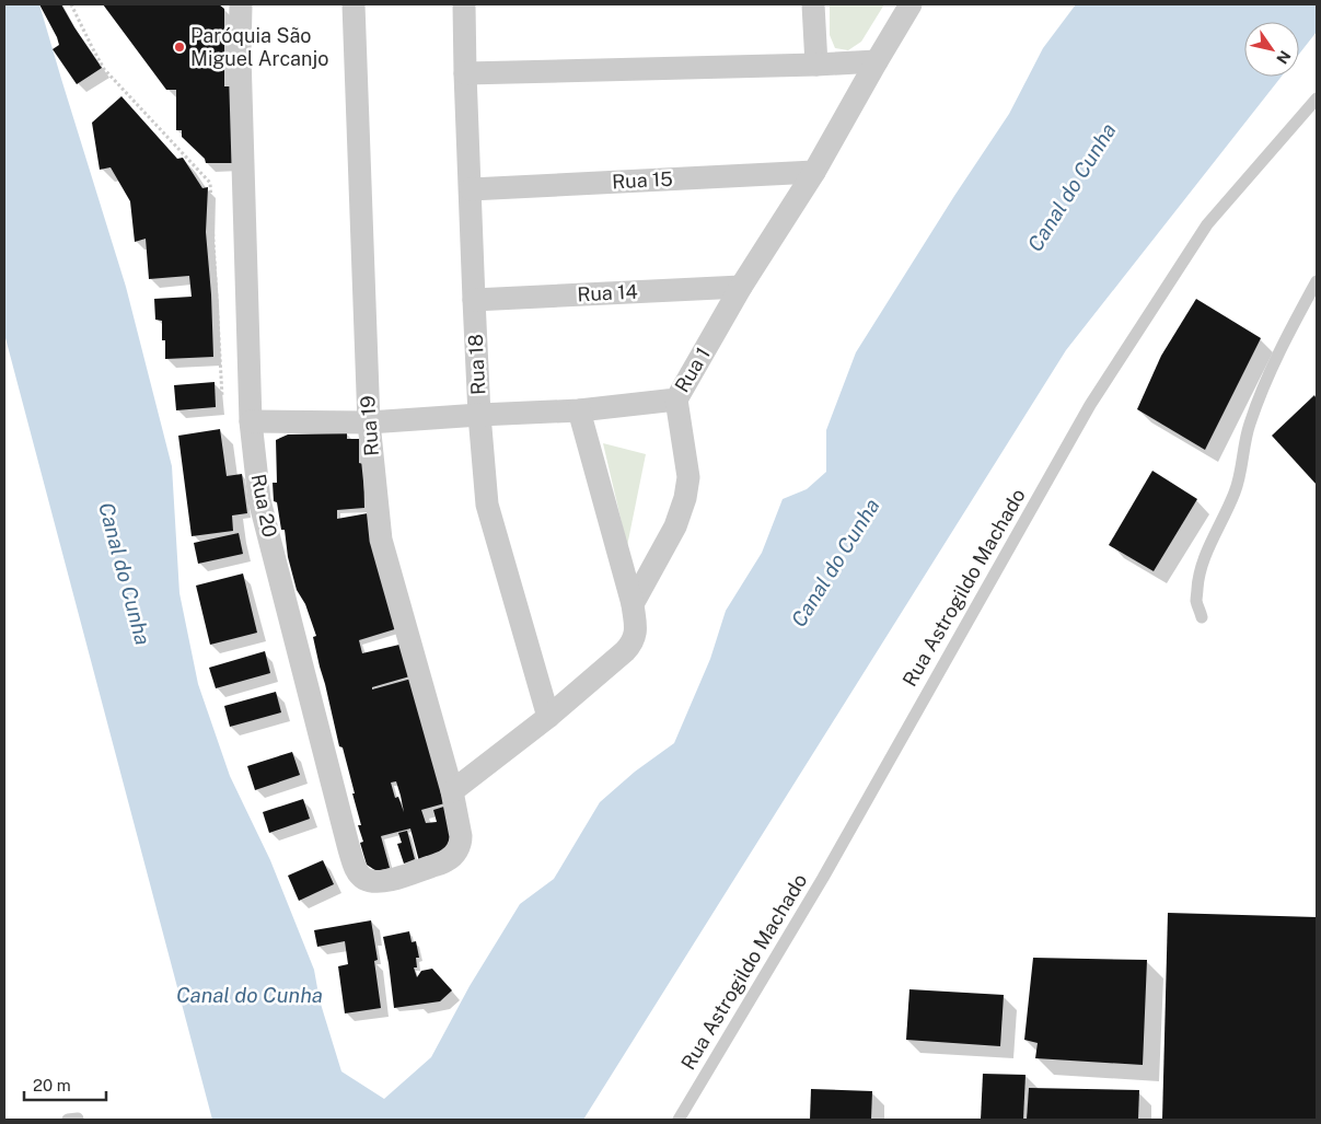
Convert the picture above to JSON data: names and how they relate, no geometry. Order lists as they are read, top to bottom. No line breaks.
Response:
{"streets":{"street":["Rua 15","Rua 14","Rua 18","Rua 1","Rua 19","Rua 20"],"lane":["Rua Astrogildo Machado"]},"crossings":[["Rua 15","Rua 18"],["Rua 15","Rua 1"],["Rua 14","Rua 18"],["Rua 14","Rua 1"],["Rua 18","Rua 1"],["Rua 1","Rua 19"],["Rua 1","Rua 20"],["Rua 19","Rua 20"]],"water":["Canal do Cunha"],"places":["Paróquia São Miguel Arcanjo"],"scale_bar":"20 m","north":"bottom right"}
